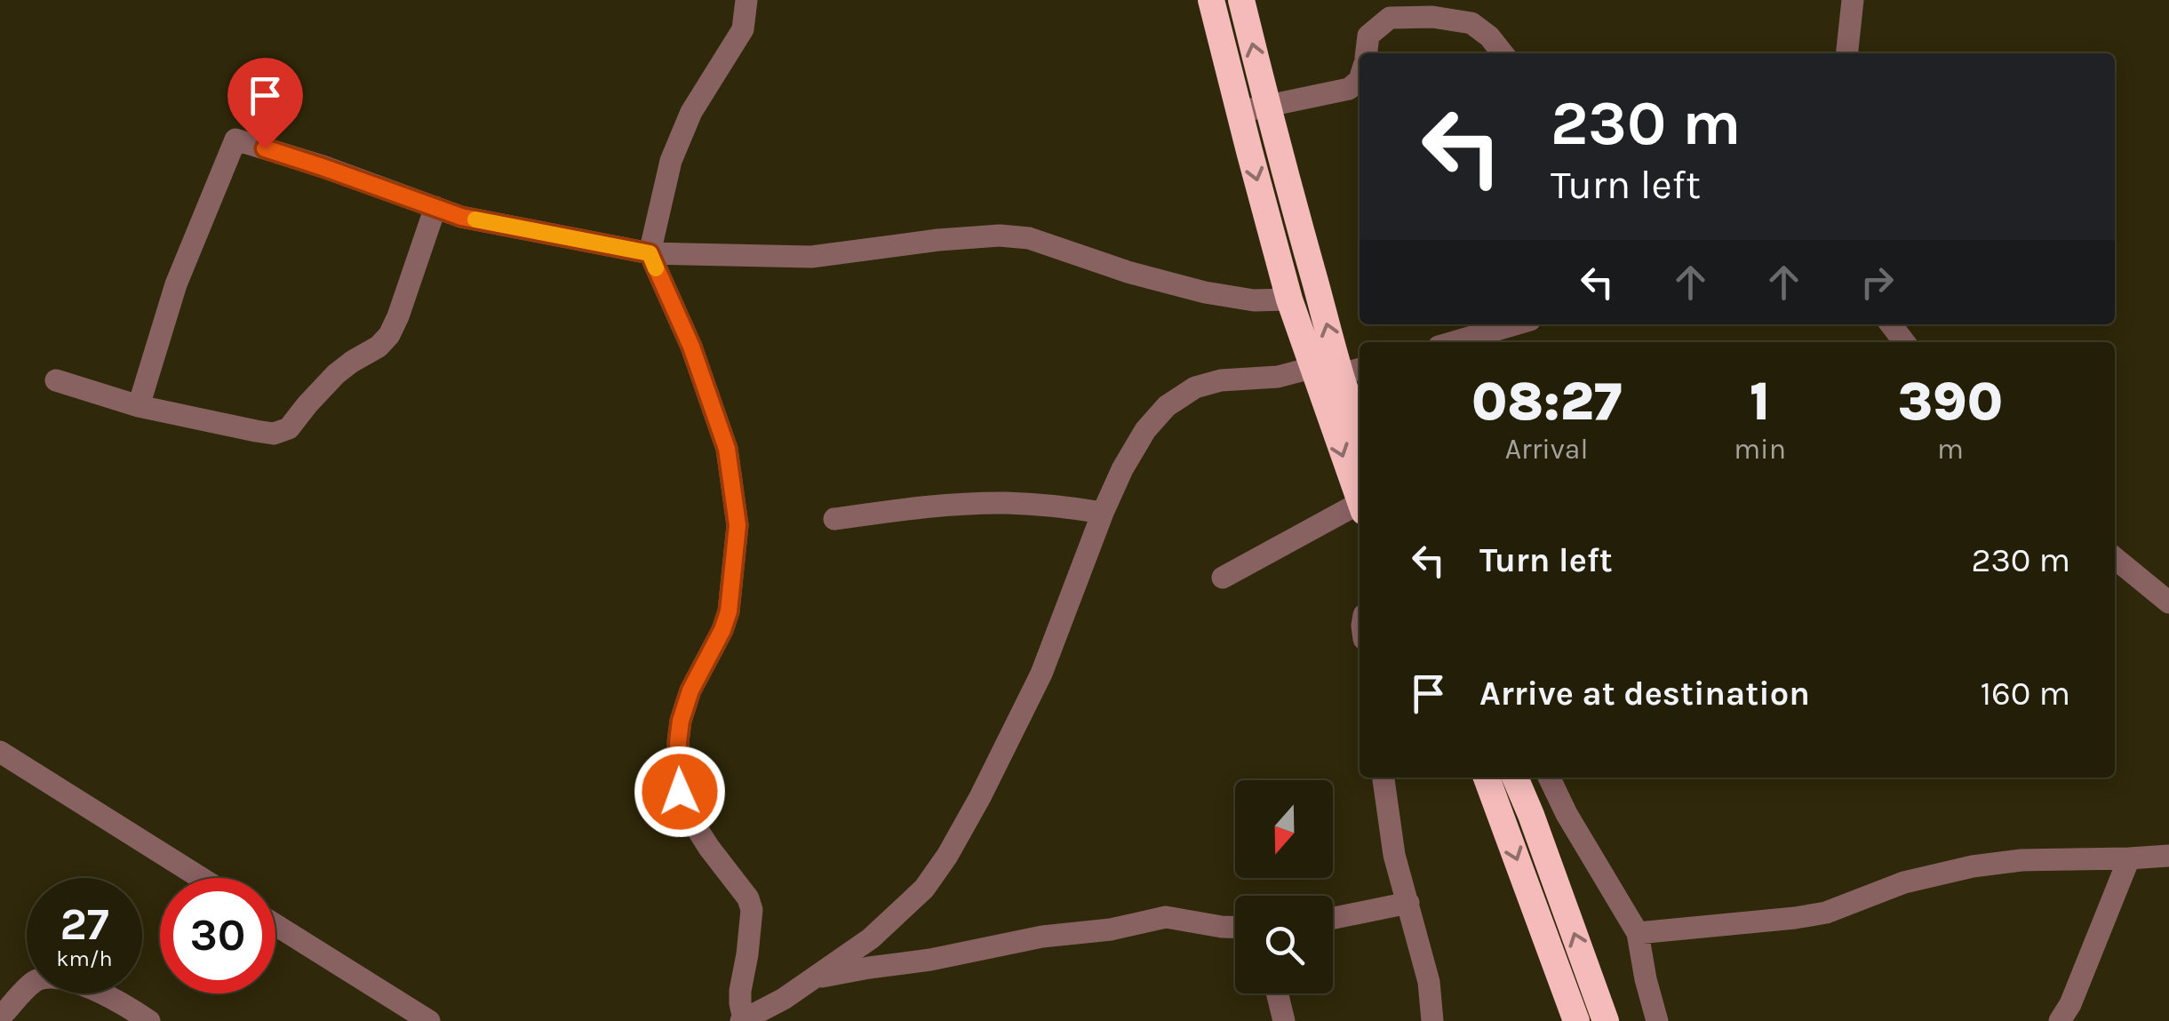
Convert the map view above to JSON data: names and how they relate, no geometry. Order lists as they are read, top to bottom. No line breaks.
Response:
{"north":"bottom","page":{"turn":["230 m","Turn left"],"eta":["08:27","Arrival","1","min","390","m"],"list":[{"name":"Turn left","value":"230 m"},{"name":"Arrive at destination","value":"160 m"}],"speed":"27 km/h","limit":"30"}}
